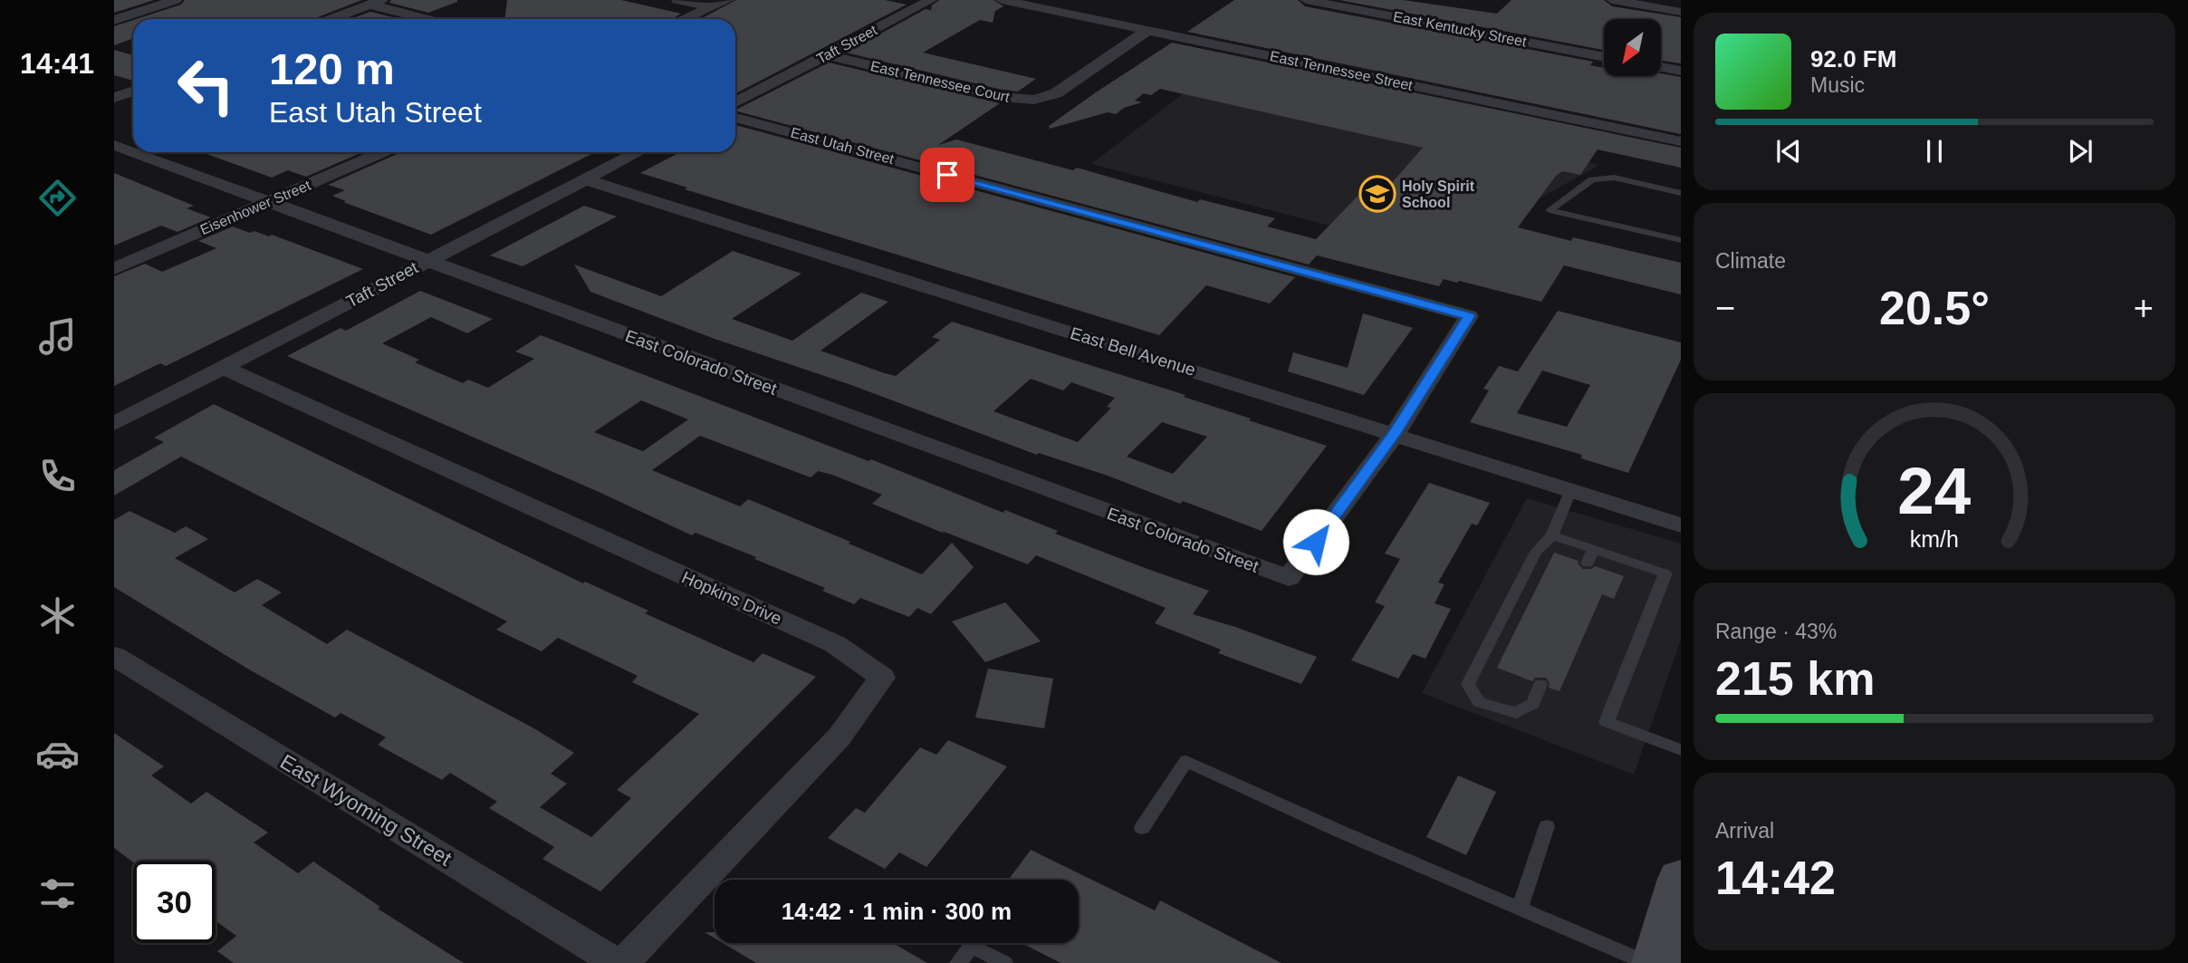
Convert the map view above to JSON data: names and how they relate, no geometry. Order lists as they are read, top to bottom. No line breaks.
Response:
{"streets":{"street":["East Kentucky Street","Taft Street","East Tennessee Street","East Tennessee Court","East Utah Street","Eisenhower Street","East Bell Avenue","East Colorado Street","Hopkins Drive","East Wyoming Street"]},"crossings":[["Taft Street","East Tennessee Court"],["Taft Street","East Bell Avenue"],["Taft Street","East Colorado Street"],["Taft Street","Hopkins Drive"],["East Tennessee Street","East Tennessee Court"],["East Utah Street","East Bell Avenue"],["East Utah Street","East Colorado Street"],["Eisenhower Street","East Colorado Street"],["East Bell Avenue","East Colorado Street"]],"places":{"school or university":["Holy Spirit School"]},"north":"bottom left","page":{"tabs":"14:41","turn":["120 m","East Utah Street"],"song":["92.0 FM","Music"],"tile":["Climate",["Range · 43%","215 km"],["Arrival","14:42"]],"heat":["−","20.5°","+"],"limit":"30","trip":"14:42 · 1 min · 300 m","gauge":["24","km/h"]}}
